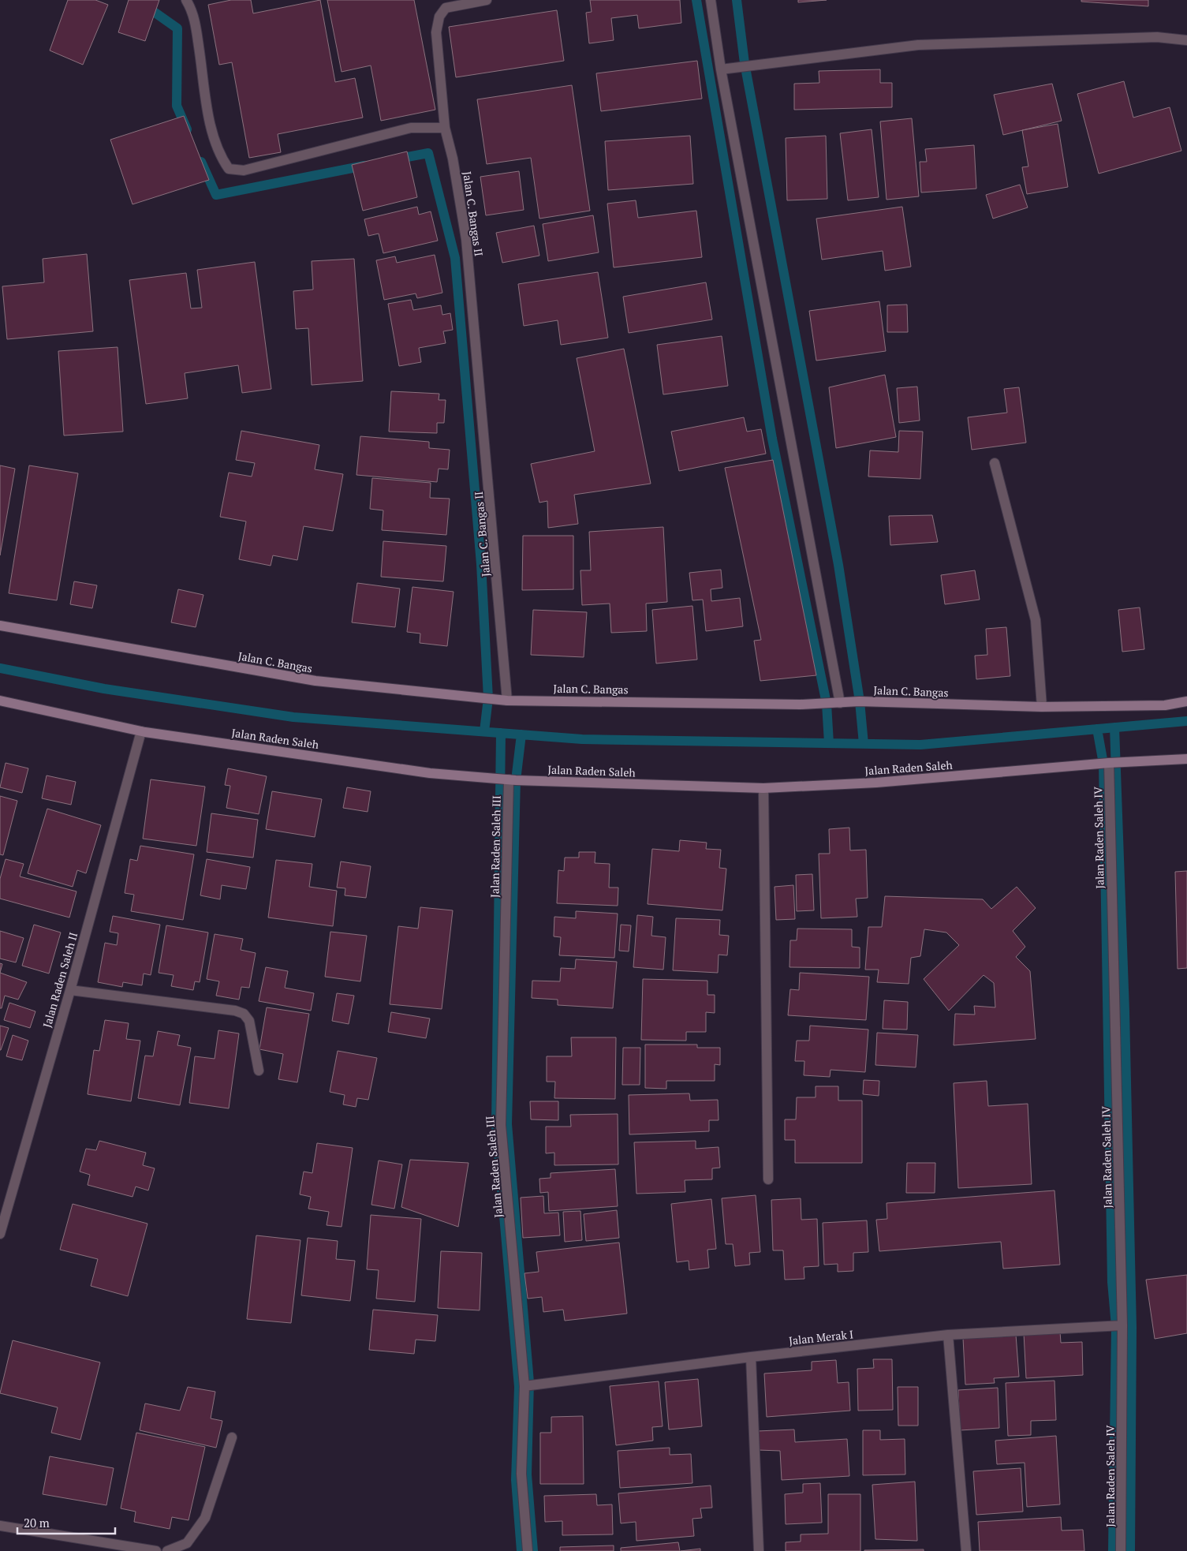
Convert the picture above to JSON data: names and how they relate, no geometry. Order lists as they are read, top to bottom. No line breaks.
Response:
{"streets":{"street":["Jalan C. Bangas II","Jalan C. Bangas","Jalan Raden Saleh","Jalan Raden Saleh IV","Jalan Raden Saleh III","Jalan Raden Saleh II","Jalan Merak I"]},"crossings":[["Jalan C. Bangas II","Jalan C. Bangas"],["Jalan Raden Saleh","Jalan Raden Saleh IV"],["Jalan Raden Saleh","Jalan Raden Saleh III"],["Jalan Raden Saleh","Jalan Raden Saleh II"],["Jalan Raden Saleh IV","Jalan Merak I"],["Jalan Raden Saleh III","Jalan Merak I"]],"scale_bar":"20 m"}
